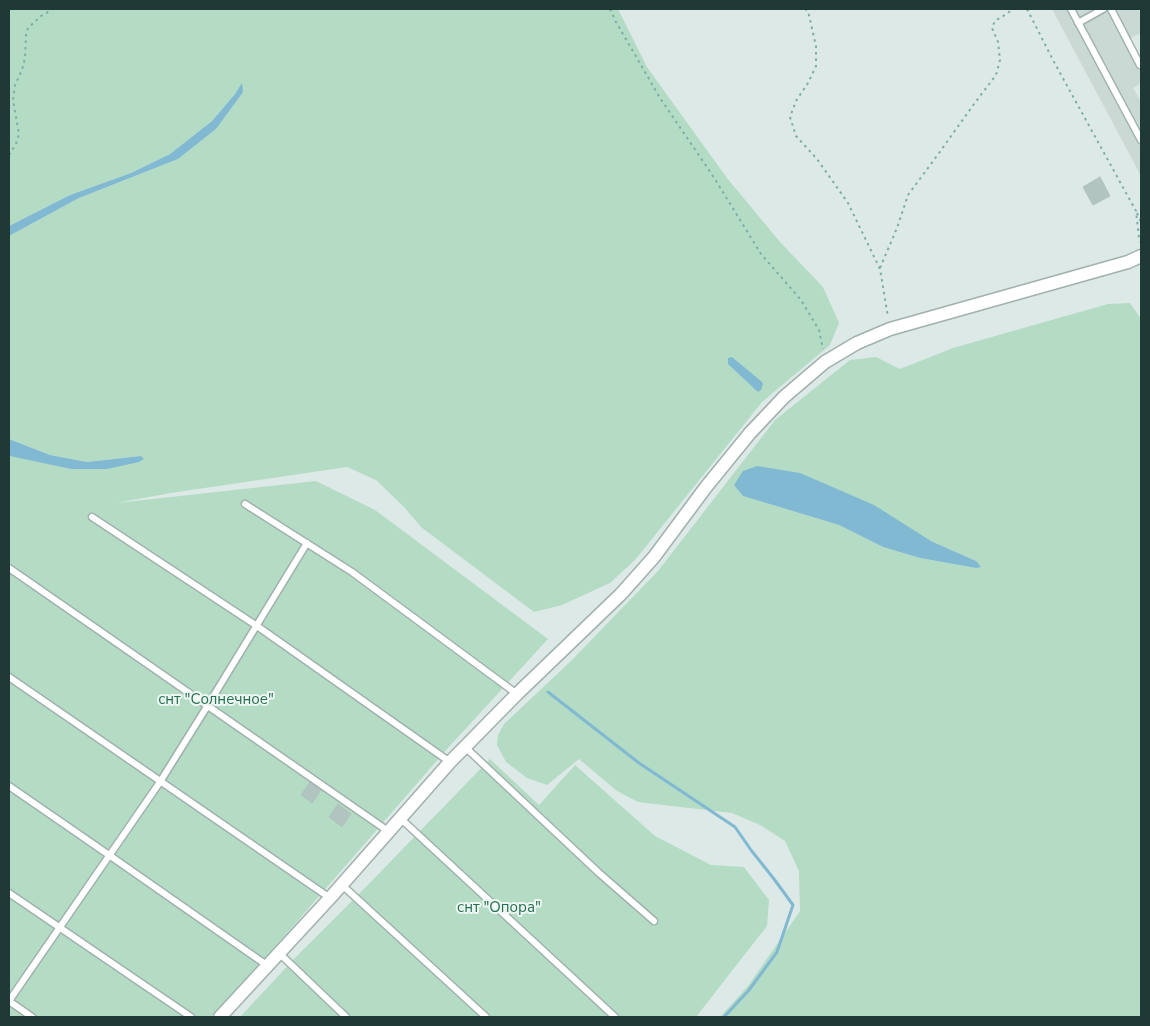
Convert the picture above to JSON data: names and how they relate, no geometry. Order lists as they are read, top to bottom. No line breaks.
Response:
{"parks":["снт \"Солнечное\"","снт \"Опора\""]}
